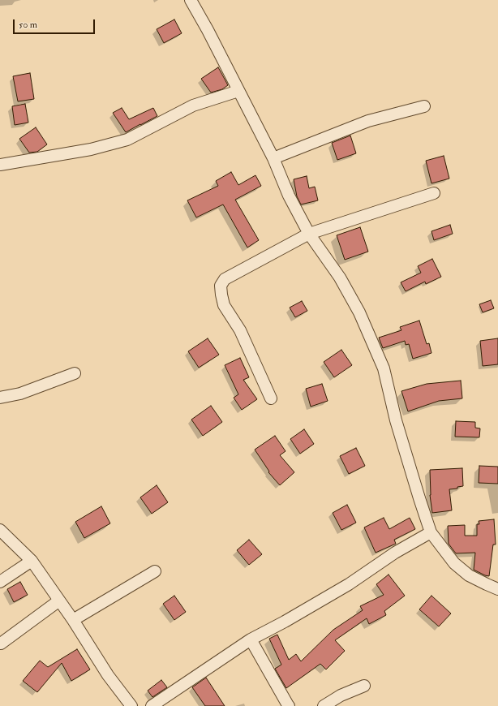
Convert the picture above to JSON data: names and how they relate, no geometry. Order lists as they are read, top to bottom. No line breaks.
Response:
{"scale_bar":"50 m"}
